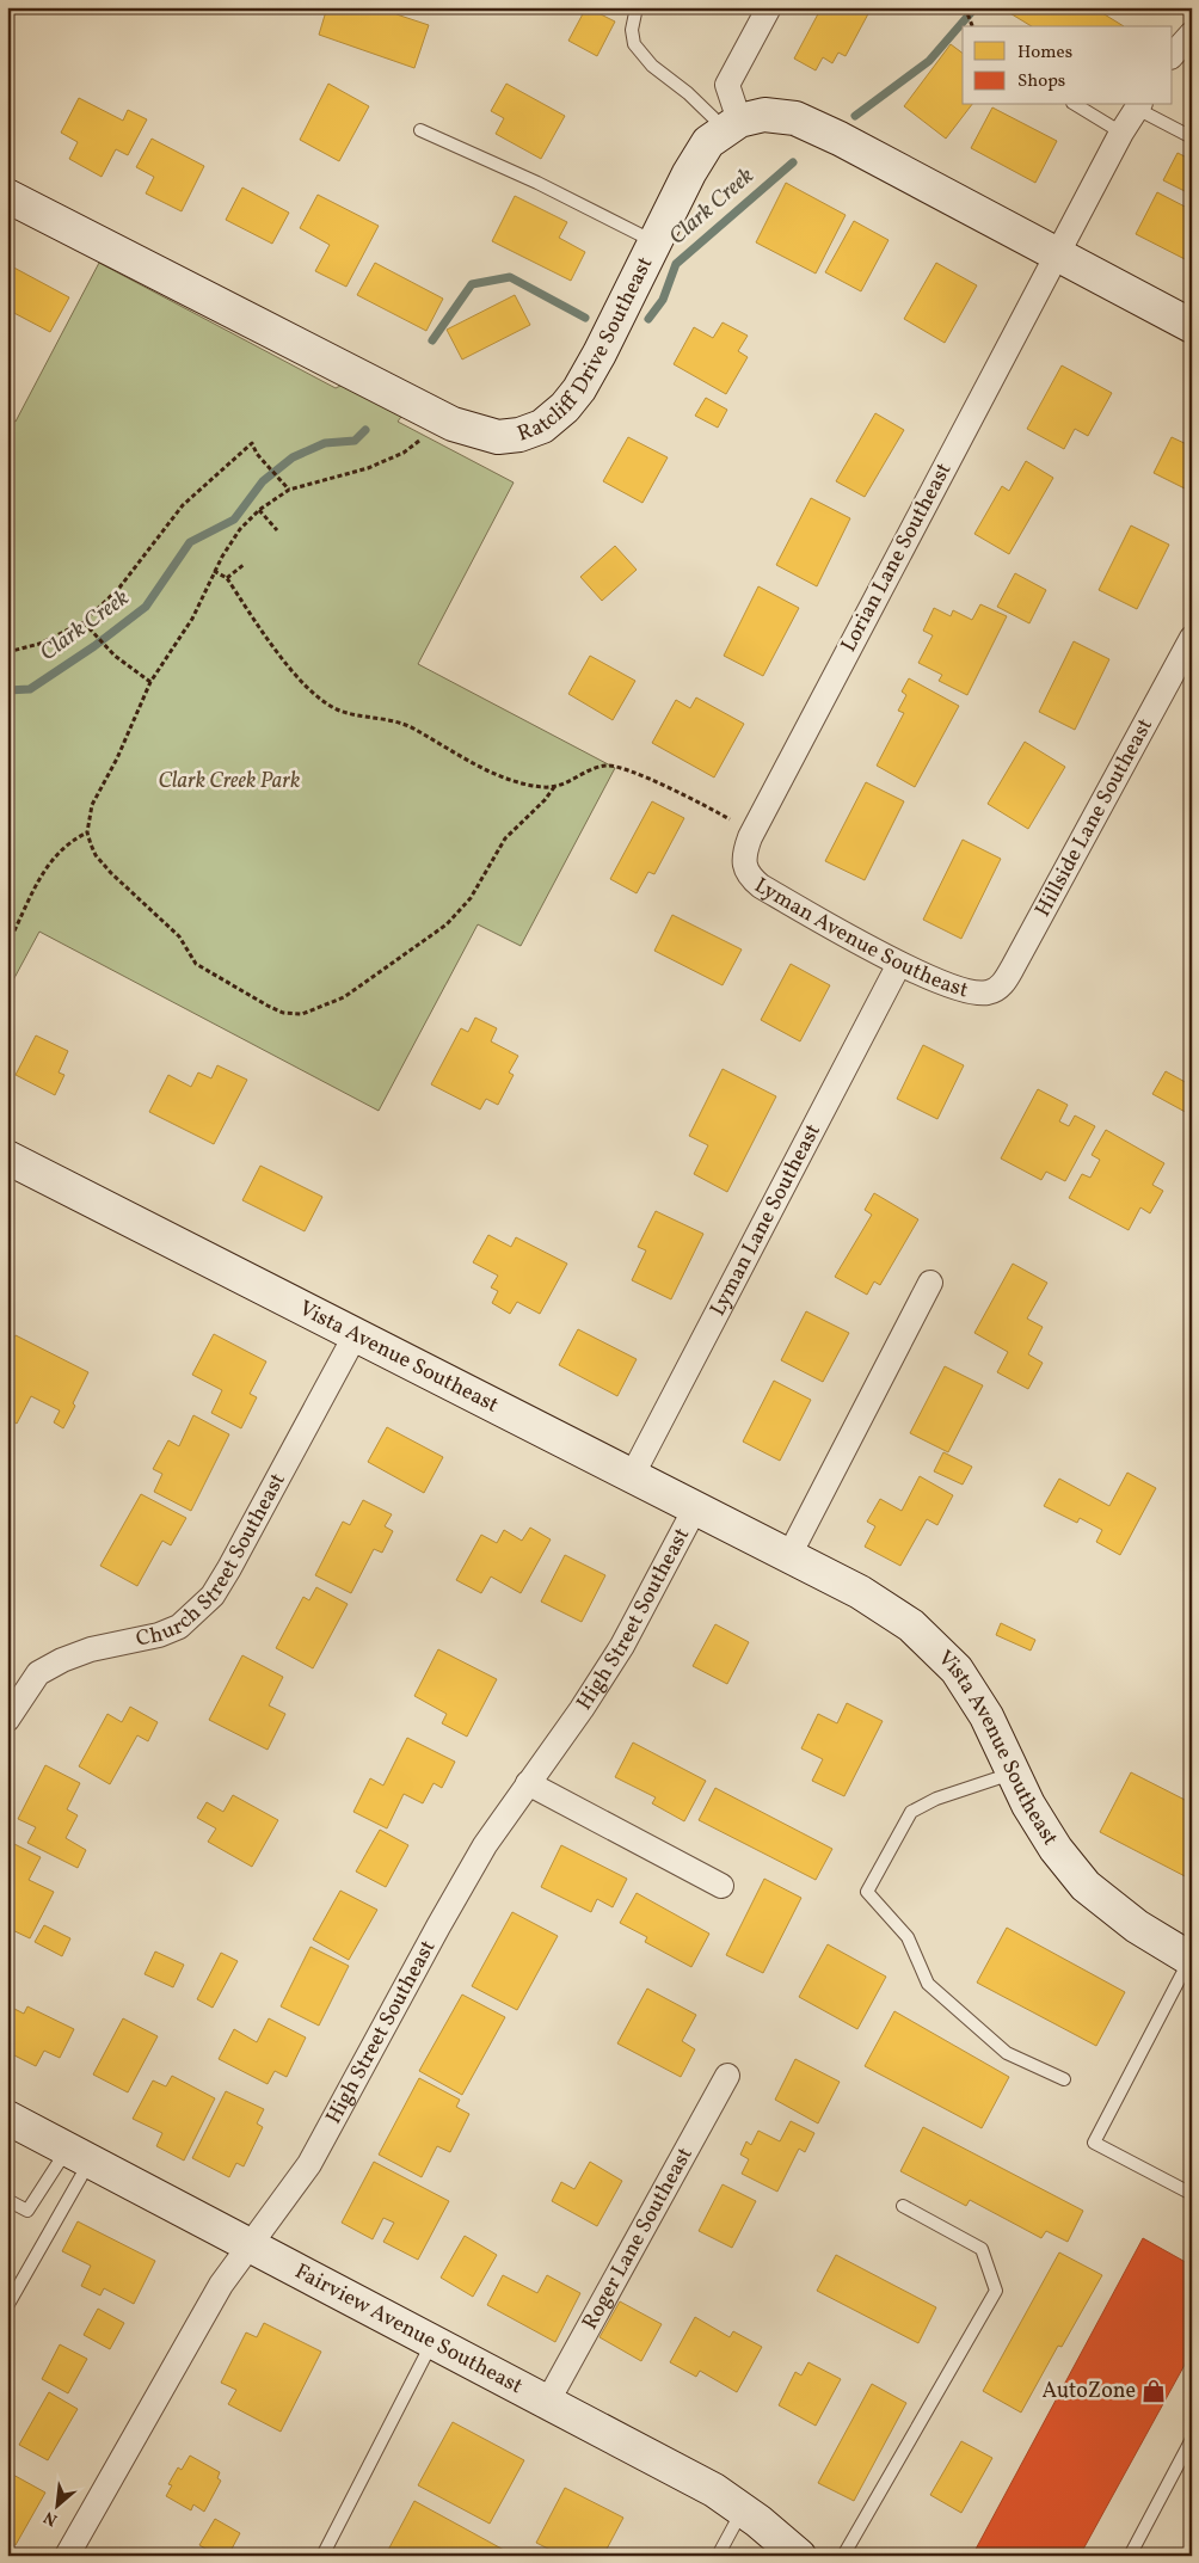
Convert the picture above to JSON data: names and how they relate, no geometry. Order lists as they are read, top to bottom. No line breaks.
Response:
{"streets":{"main road":["Ratcliff Drive Southeast","Vista Avenue Southeast","Fairview Avenue Southeast"],"street":["Lorian Lane Southeast","Hillside Lane Southeast","Lyman Avenue Southeast","Lyman Lane Southeast","Church Street Southeast","High Street Southeast","Roger Lane Southeast"]},"crossings":[["Ratcliff Drive Southeast","Lorian Lane Southeast"],["Lorian Lane Southeast","Lyman Avenue Southeast"],["Hillside Lane Southeast","Lyman Avenue Southeast"],["Lyman Avenue Southeast","Lyman Lane Southeast"],["Lyman Lane Southeast","Vista Avenue Southeast"],["Vista Avenue Southeast","Church Street Southeast"],["Vista Avenue Southeast","High Street Southeast"],["High Street Southeast","Fairview Avenue Southeast"],["Roger Lane Southeast","Fairview Avenue Southeast"]],"water":["Clark Creek"],"parks":["Clark Creek Park"],"places":{"shop":["AutoZone"]},"legend":["Homes","Shops"],"north":"bottom left"}
